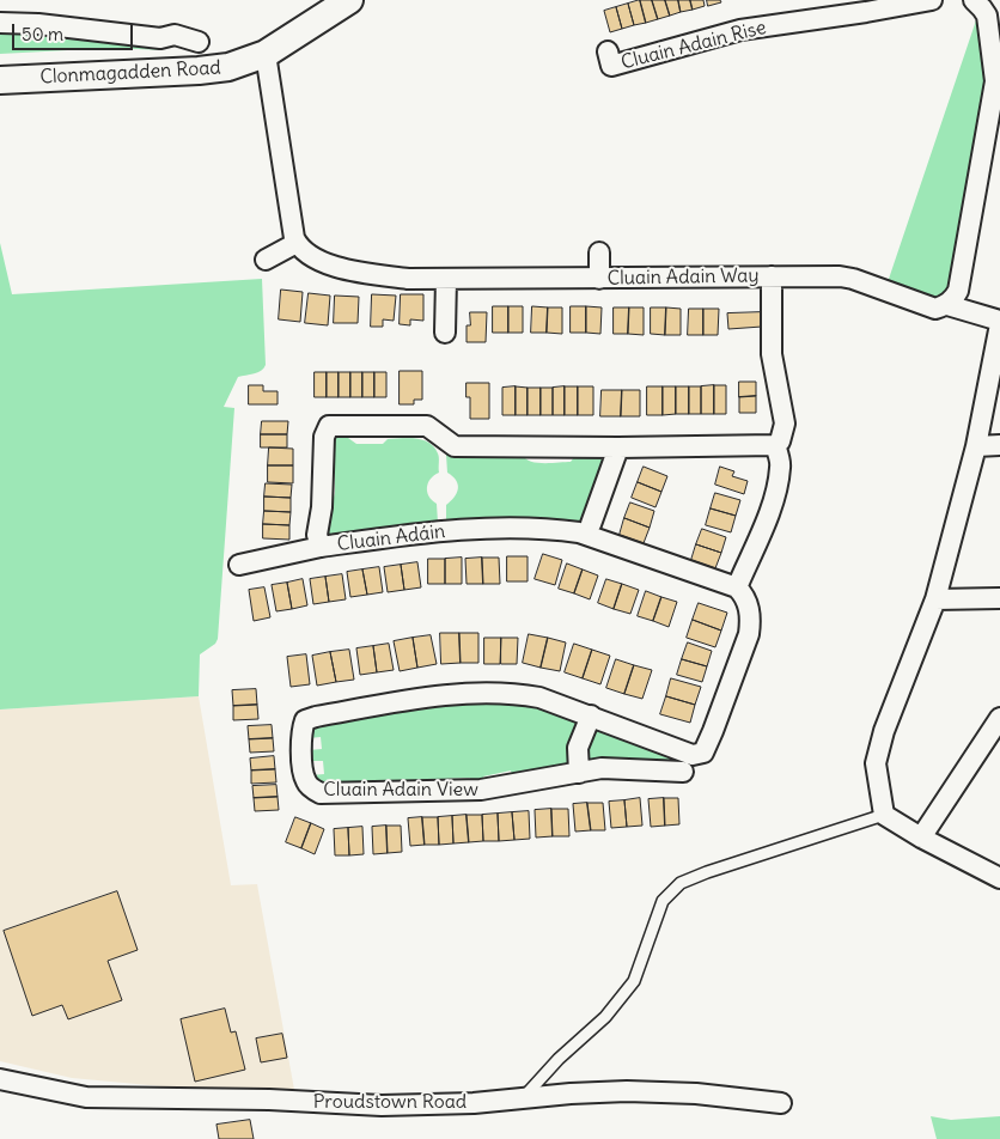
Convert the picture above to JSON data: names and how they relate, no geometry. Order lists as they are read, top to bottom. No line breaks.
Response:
{"streets":{"street":["Cluain Adain Rise","Clonmagadden Road","Cluain Adain Way","Cluain Adáin","Cluain Adain View","Proudstown Road"]},"crossings":[["Cluain Adáin","Cluain Adain View"]],"scale_bar":"50 m"}
